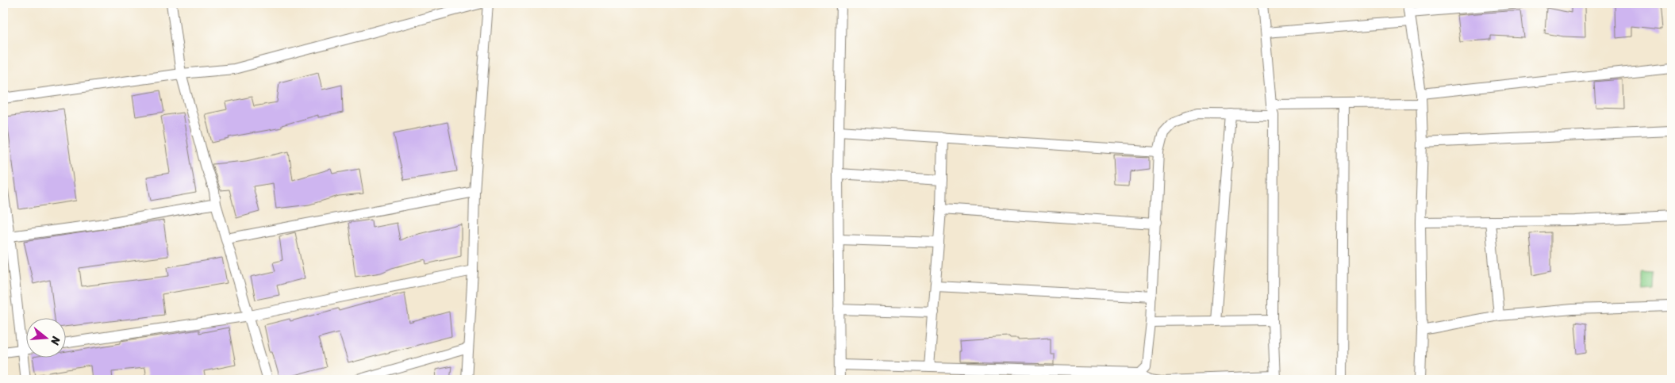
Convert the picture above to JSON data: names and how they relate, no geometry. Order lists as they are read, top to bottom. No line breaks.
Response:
{"north":"right"}
